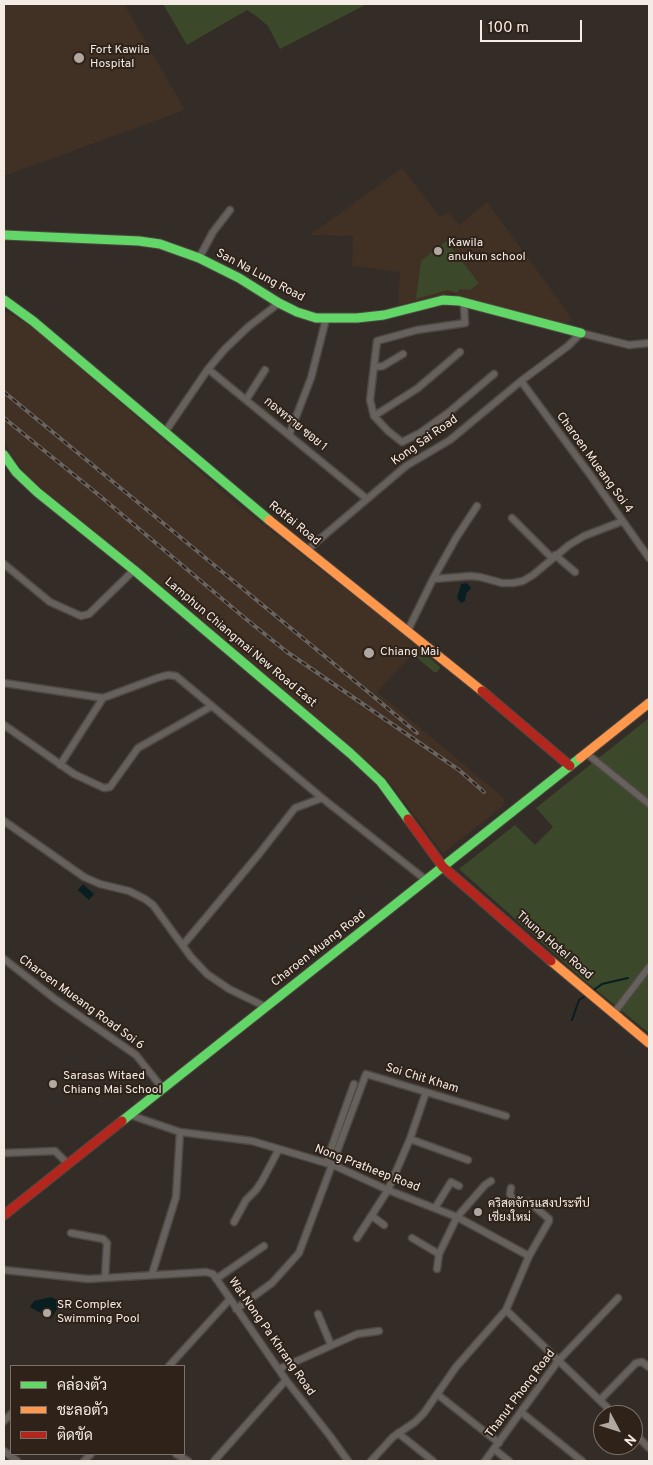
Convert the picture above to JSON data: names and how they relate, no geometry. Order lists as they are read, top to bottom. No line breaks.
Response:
{"streets":{"street":["San Na Lung Road","กองทราย ซอย 1","Kong Sai Road","Charoen Mueang Soi 4","Rotfai Road","Lamphun Chiangmai New Road East","Thung Hotel Road","Charoen Muang Road","Charoen Mueang Road Soi 6","Soi Chit Kham","Nong Pratheep Road","Wat Nong Pa Khrang Road","Thanut Phong Road"]},"crossings":[["San Na Lung Road","Kong Sai Road"],["กองทราย ซอย 1","Kong Sai Road"],["Kong Sai Road","Charoen Mueang Soi 4"],["Kong Sai Road","Rotfai Road"],["Rotfai Road","Charoen Muang Road"],["Lamphun Chiangmai New Road East","Thung Hotel Road"],["Lamphun Chiangmai New Road East","Charoen Muang Road"],["Thung Hotel Road","Charoen Muang Road"],["Charoen Muang Road","Charoen Mueang Road Soi 6"],["Charoen Muang Road","Nong Pratheep Road"],["Soi Chit Kham","Nong Pratheep Road"]],"places":["Fort Kawila Hospital","Kawila anukun school","Chiang Mai","Sarasas Witaed Chiang Mai School","คริสตจักรแสงประทีป เชียงใหม่","SR Complex Swimming Pool"],"legend":["คล่องตัว","ชะลอตัว","ติดขัด"],"scale_bar":"100 m","north":"bottom right"}
